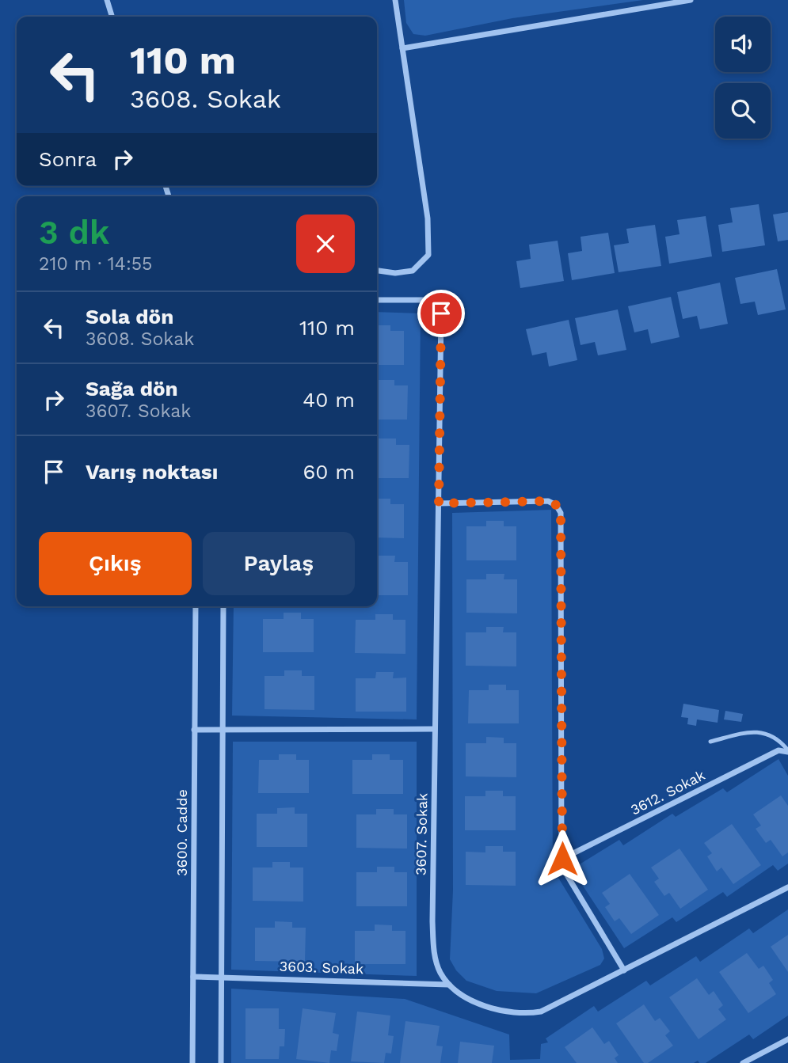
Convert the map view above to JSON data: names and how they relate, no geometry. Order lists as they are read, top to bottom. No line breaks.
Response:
{"streets":{"street":["3612. Sokak","3600. Cadde","3607. Sokak","3603. Sokak"]},"crossings":[["3600. Cadde","3603. Sokak"],["3607. Sokak","3603. Sokak"]],"page":{"turn":["110 m","3608. Sokak"],"then":"Sonra","heading":["3 dk","210 m · 14:55"],"list":[{"name":"Sola dön","note":"3608. Sokak","value":"110 m"},{"name":"Sağa dön","note":"3607. Sokak","value":"40 m"},{"name":"Varış noktası","value":"60 m"}],"buttons":["Çıkış","Paylaş"]}}
